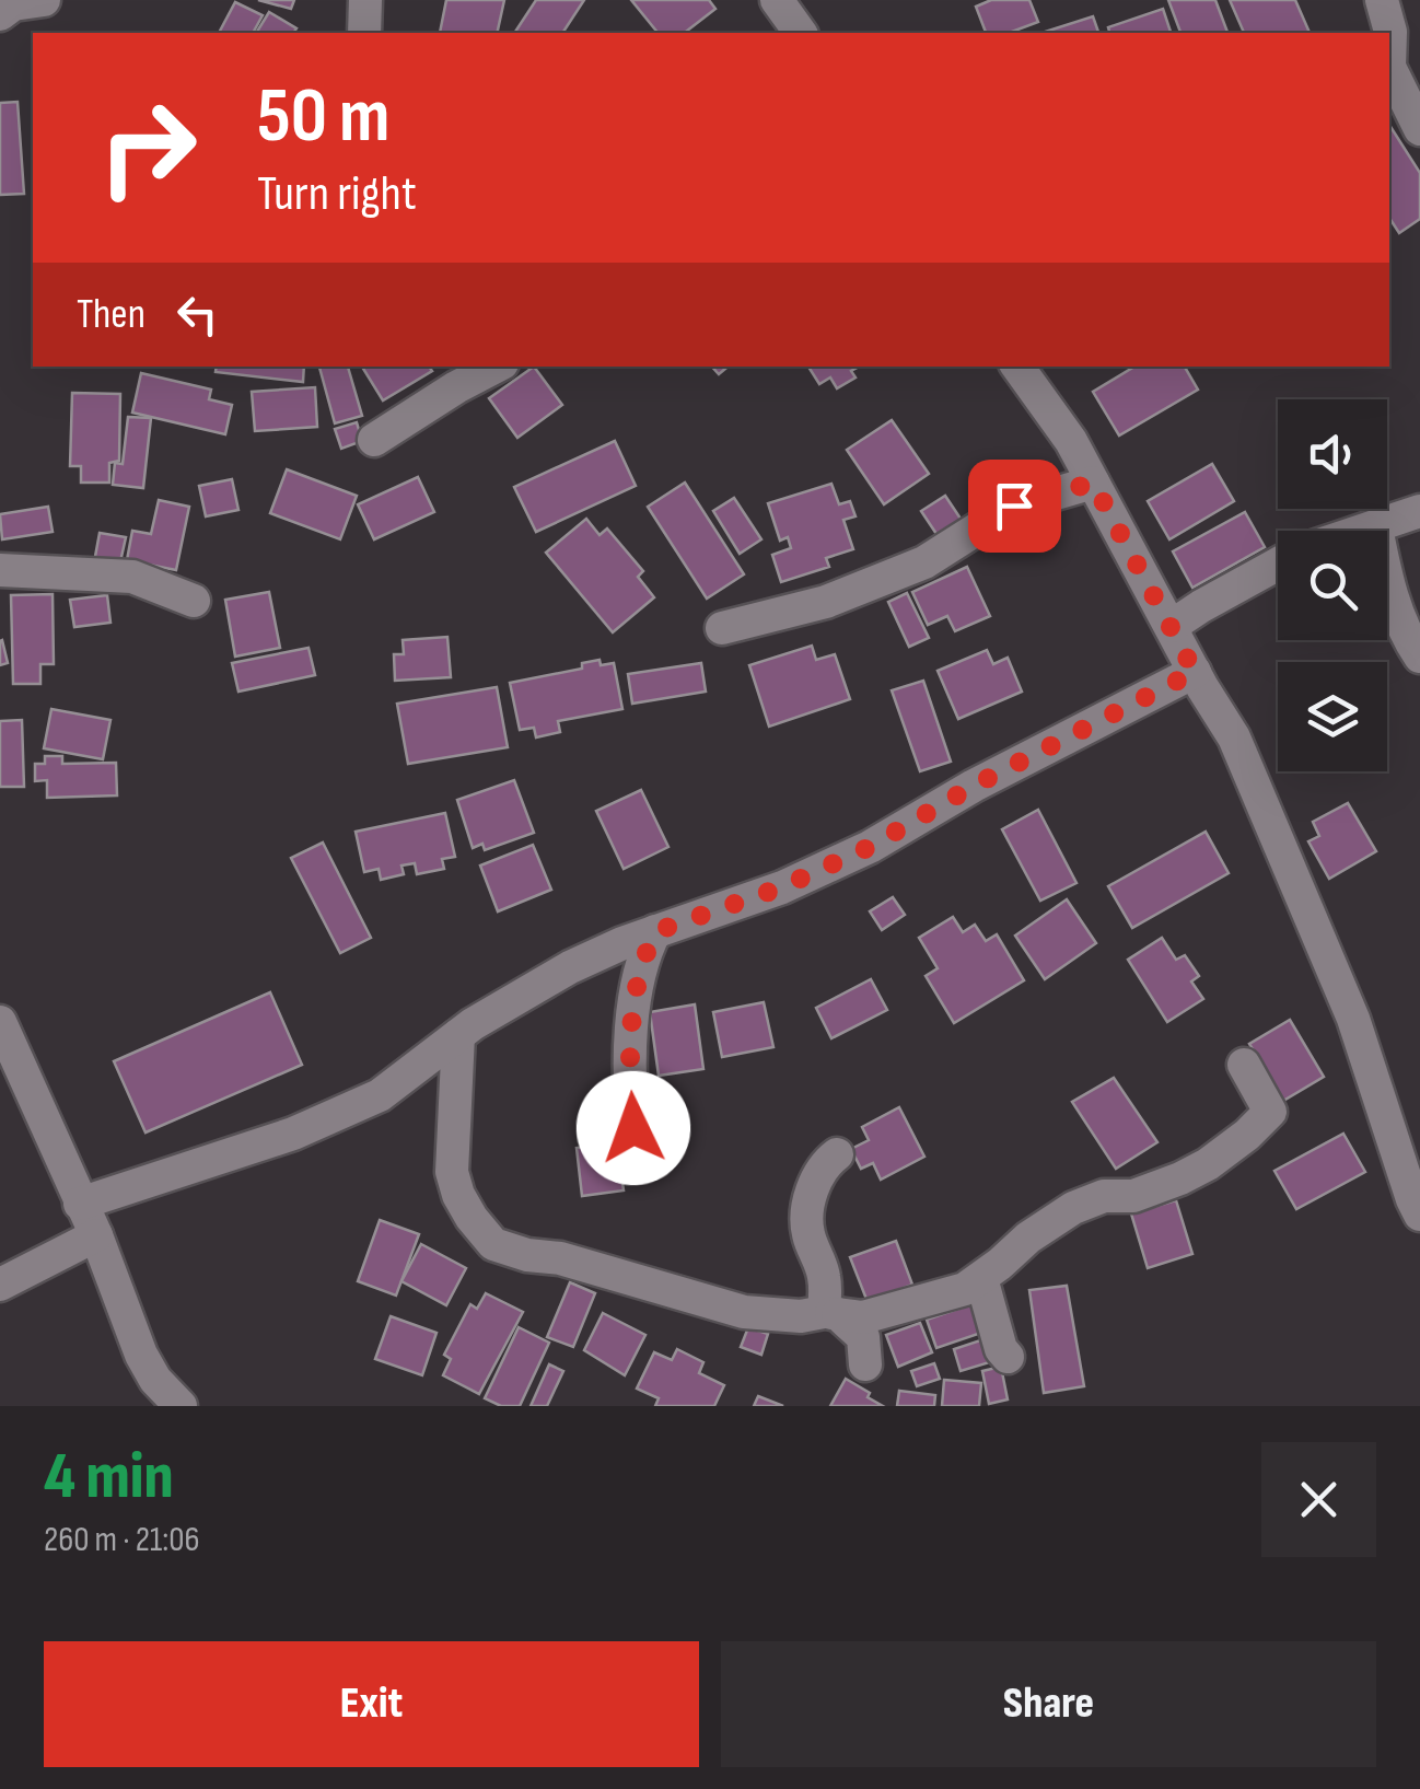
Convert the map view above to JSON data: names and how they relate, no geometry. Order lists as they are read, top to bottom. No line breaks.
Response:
{"page":{"turn":["50 m","Turn right"],"then":"Then","heading":["4 min","260 m · 21:06"],"buttons":["Exit","Share"]}}
